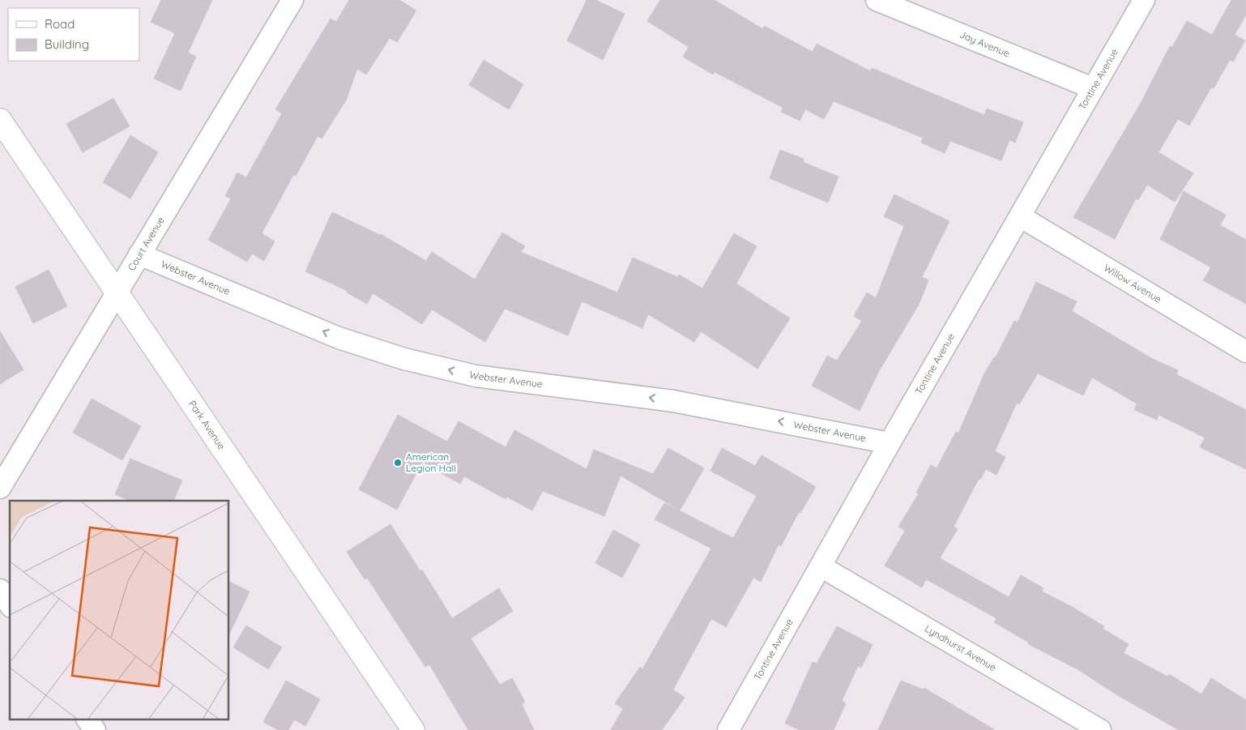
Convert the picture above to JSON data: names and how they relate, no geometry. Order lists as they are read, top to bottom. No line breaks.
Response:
{"streets":{"street":["Jay Avenue","Tontine Avenue","Court Avenue","Webster Avenue","Willow Avenue","Park Avenue","Lyndhurst Avenue"]},"crossings":[["Jay Avenue","Tontine Avenue"],["Tontine Avenue","Webster Avenue"],["Tontine Avenue","Willow Avenue"],["Tontine Avenue","Lyndhurst Avenue"],["Court Avenue","Webster Avenue"],["Court Avenue","Park Avenue"]],"one_way":["Webster Avenue"],"places":["American Legion Hall"],"legend":["Road","Building"]}
